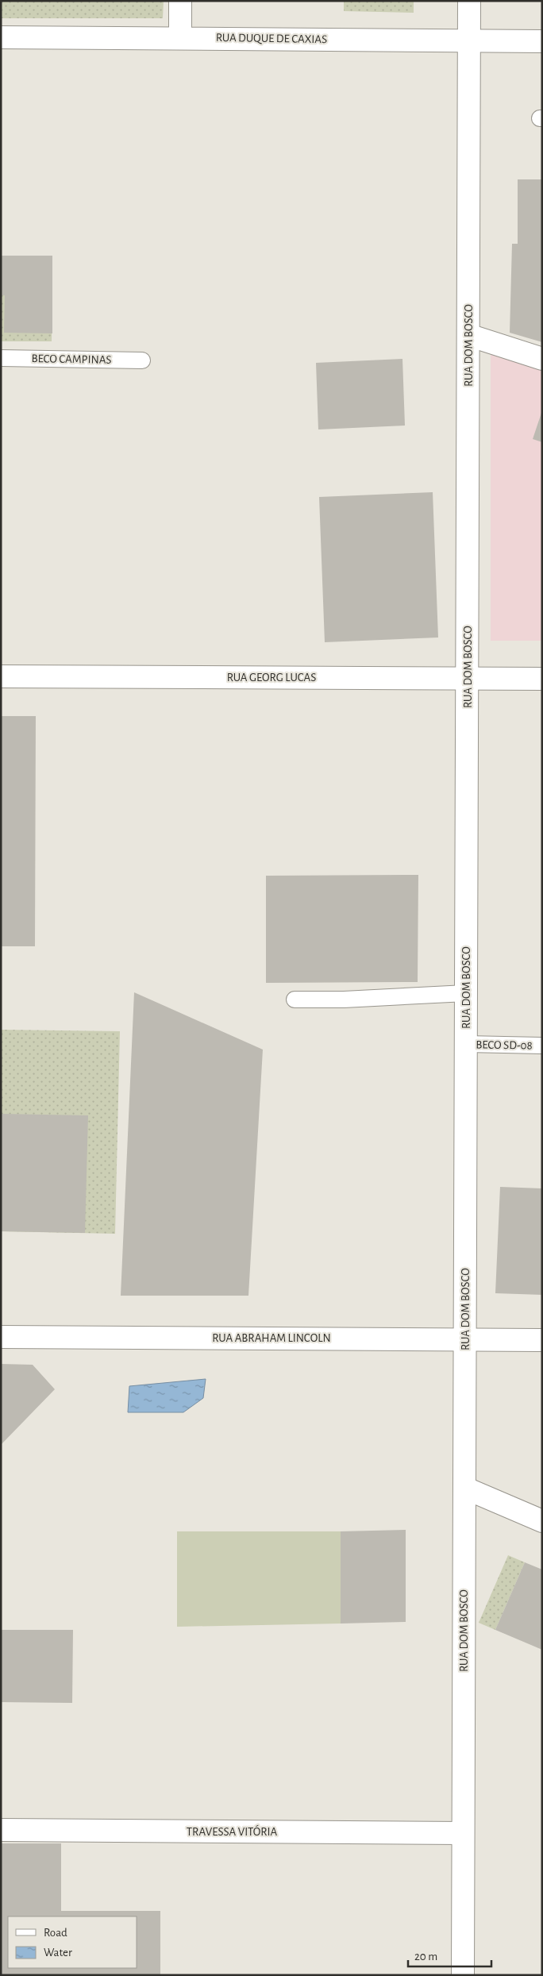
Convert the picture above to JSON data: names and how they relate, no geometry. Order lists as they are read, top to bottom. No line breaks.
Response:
{"streets":{"street":["RUA DUQUE DE CAXIAS","RUA DOM BOSCO","RUA GEORG LUCAS","RUA ABRAHAM LINCOLN","TRAVESSA VITÓRIA"],"lane":["BECO CAMPINAS","BECO SD-08"]},"crossings":[["RUA DUQUE DE CAXIAS","RUA DOM BOSCO"],["RUA DOM BOSCO","RUA GEORG LUCAS"],["RUA DOM BOSCO","BECO SD-08"],["RUA DOM BOSCO","RUA ABRAHAM LINCOLN"],["RUA DOM BOSCO","TRAVESSA VITÓRIA"]],"legend":["Road","Water"],"scale_bar":"20 m"}
